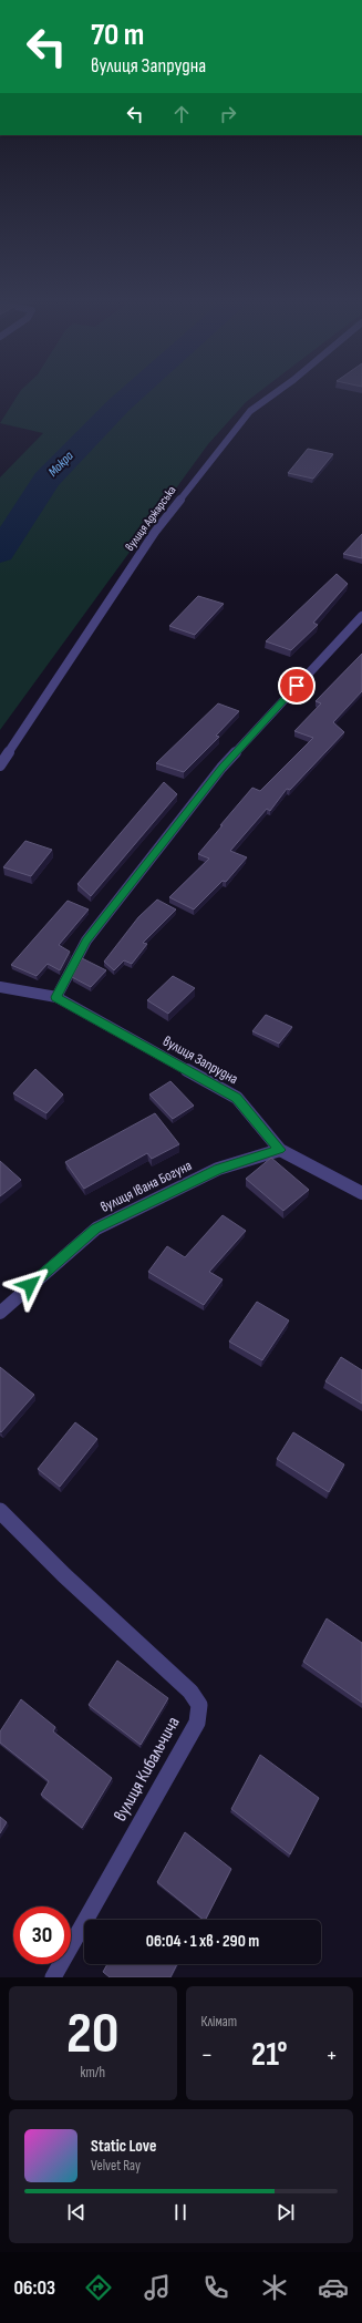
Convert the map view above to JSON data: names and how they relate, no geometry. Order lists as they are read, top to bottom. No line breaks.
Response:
{"streets":{"street":["вулиця Аджарська","вулиця Запрудна","вулиця Івана Богуна","вулиця Кибальчича"]},"crossings":[["вулиця Запрудна","вулиця Івана Богуна"]],"water":["Мокра"],"page":{"turn":["70 m","вулиця Запрудна"],"limit":"30","trip":"06:04 · 1 хв · 290 m","tile":[["20","km/h"],"Клімат"],"heat":["−","21°","+"],"song":["Static Love","Velvet Ray"],"tabs":"06:03"}}
